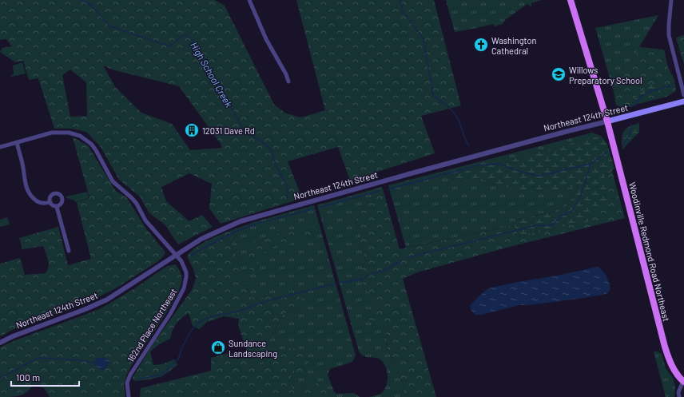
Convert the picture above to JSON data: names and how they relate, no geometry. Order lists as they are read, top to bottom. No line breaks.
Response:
{"streets":{"main road":["Northeast 124th Street","Woodinville Redmond Road Northeast"],"street":["162nd Place Northeast"]},"crossings":[["Northeast 124th Street","Woodinville Redmond Road Northeast"],["Northeast 124th Street","162nd Place Northeast"]],"water":["High School Creek"],"places":{"church":["Washington Cathedral"],"school or university":["Willows Preparatory School"],"building":["12031 Dave Rd"],"shop":["Sundance Landscaping"]},"scale_bar":"100 m"}
